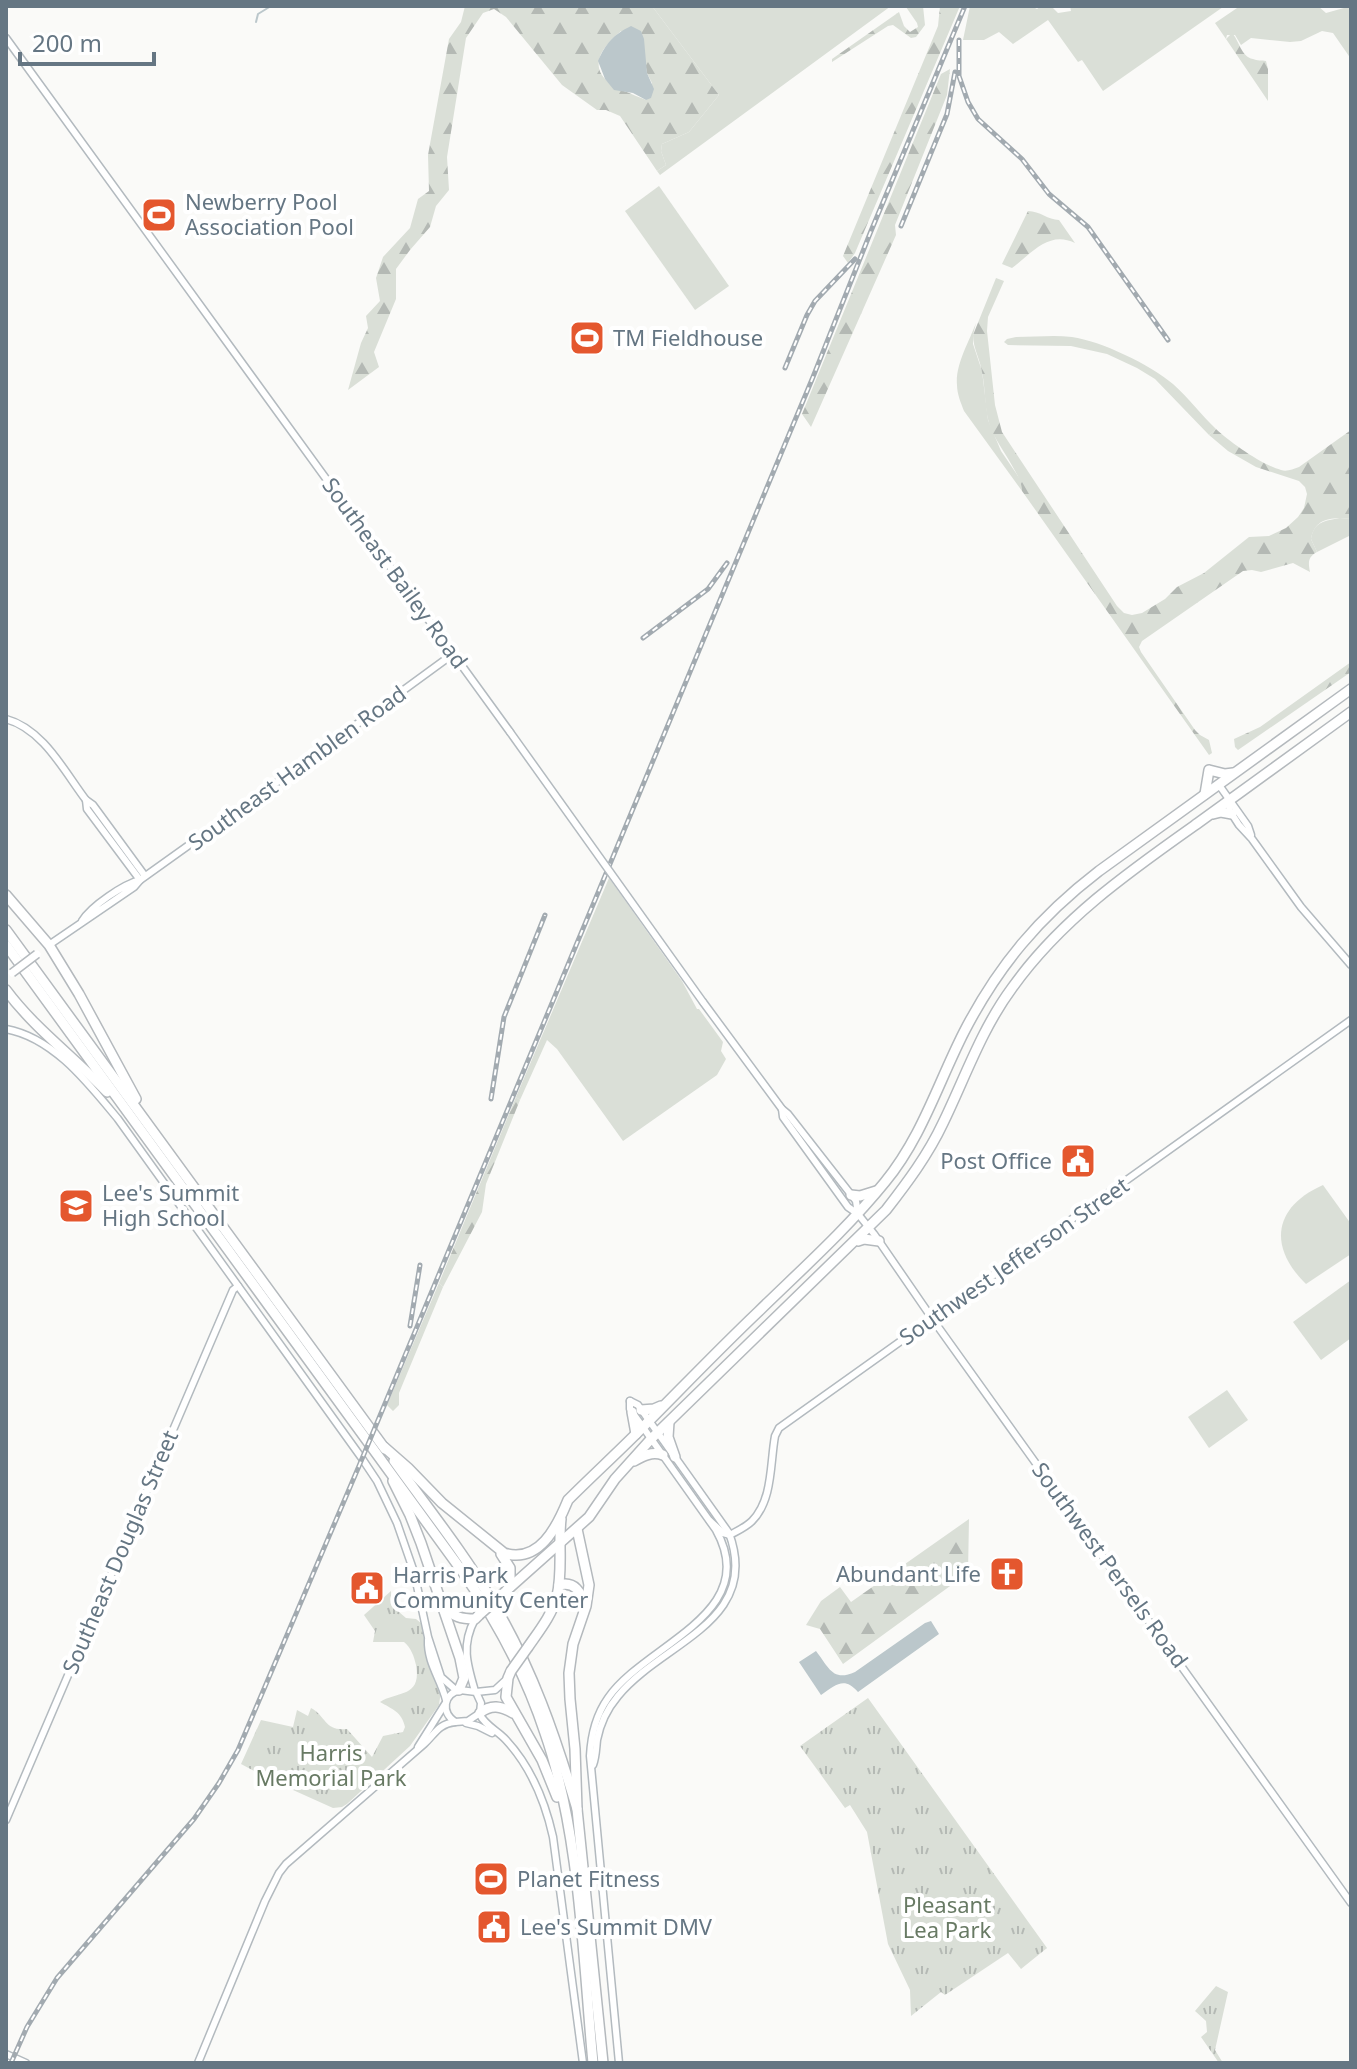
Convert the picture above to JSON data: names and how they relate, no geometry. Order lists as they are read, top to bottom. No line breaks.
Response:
{"streets":{"street":["Southeast Bailey Road","Southeast Hamblen Road","Southwest Jefferson Street","Southeast Douglas Street","Southwest Persels Road"]},"crossings":[["Southeast Bailey Road","Southeast Hamblen Road"],["Southeast Bailey Road","Southwest Persels Road"],["Southwest Jefferson Street","Southwest Persels Road"]],"parks":["Harris Memorial Park","Pleasant Lea Park"],"places":{"sports":["Newberry Pool Association Pool","TM Fieldhouse","Planet Fitness"],"public building":["Post Office","Harris Park Community Center","Lee's Summit DMV"],"school or university":["Lee's Summit High School"],"church":["Abundant Life"]},"scale_bar":"200 m"}
